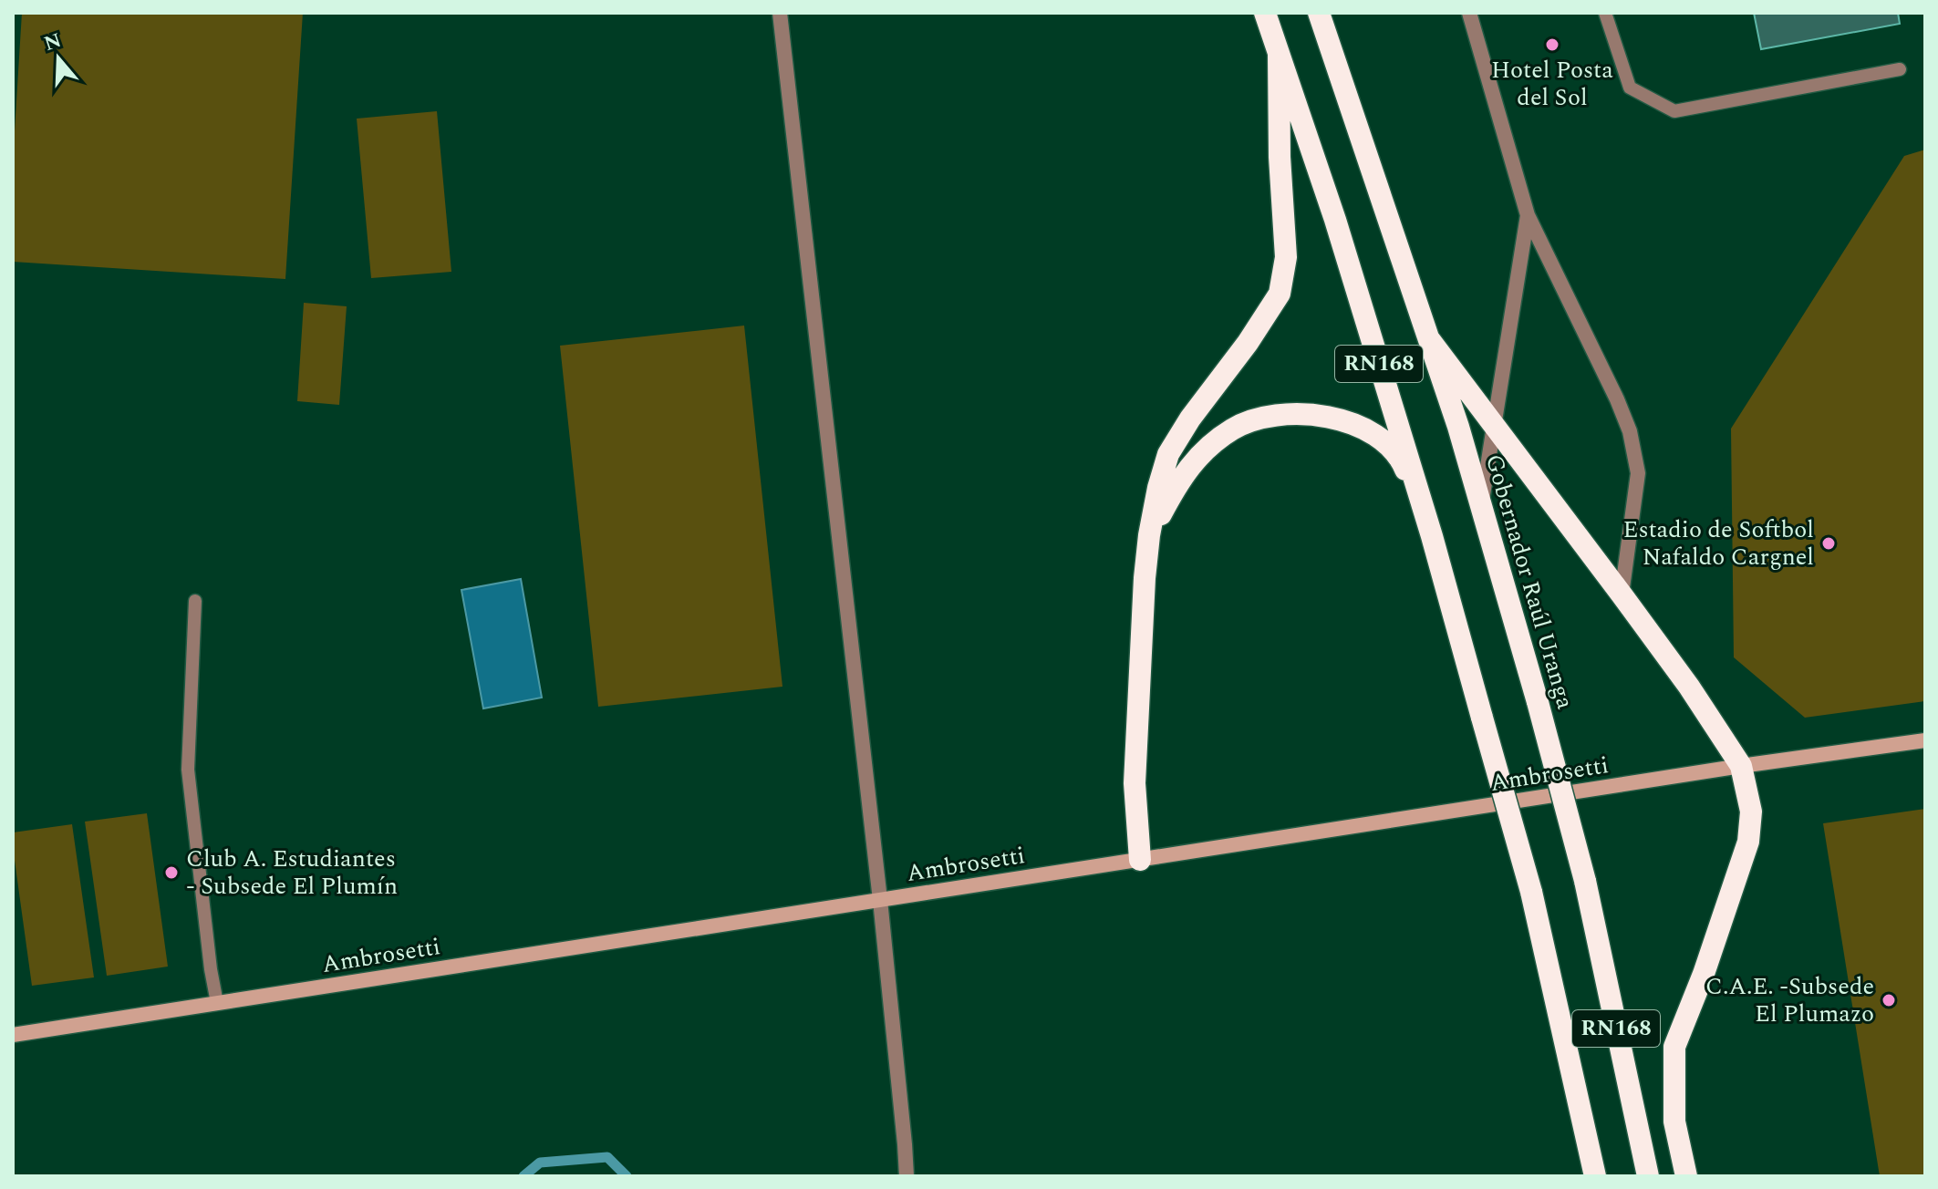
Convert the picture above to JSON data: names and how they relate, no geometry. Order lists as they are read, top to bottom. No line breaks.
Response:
{"streets":{"highway":["RN168","Gobernador Raúl Uranga"],"street":["Ambrosetti"]},"places":["Hotel Posta del Sol","Estadio de Softbol Nafaldo Cargnel","Club A. Estudiantes - Subsede El Plumín","C.A.E. -Subsede El Plumazo"],"north":"top"}
